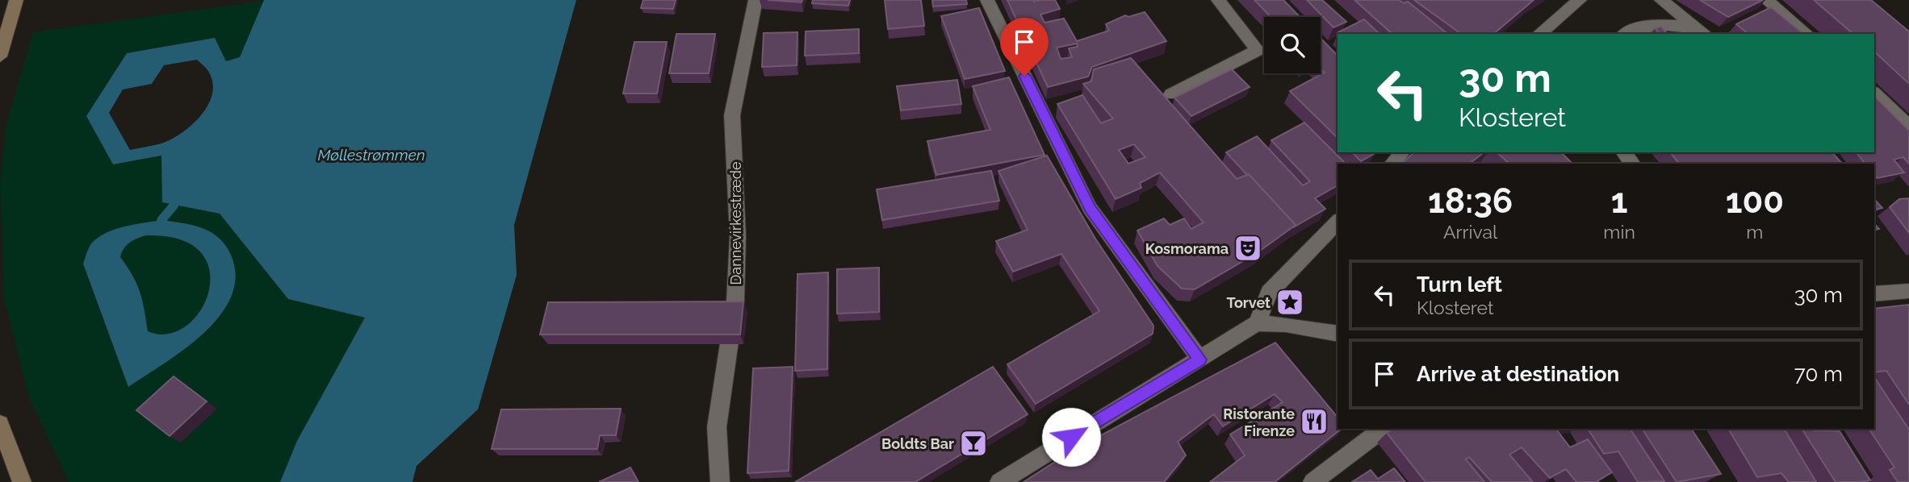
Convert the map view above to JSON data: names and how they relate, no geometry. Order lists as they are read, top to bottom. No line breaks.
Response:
{"streets":{"street":["Dannevirkestræde"]},"water":["Møllestrømmen"],"places":{"theatre":["Kosmorama"],"place":["Torvet"],"restaurant":["Ristorante Firenze"],"bar":["Boldts Bar"]},"page":{"turn":["30 m","Klosteret"],"eta":["18:36","Arrival","1","min","100","m"],"list":[{"name":"Turn left","note":"Klosteret","value":"30 m"},{"name":"Arrive at destination","value":"70 m"}]}}
